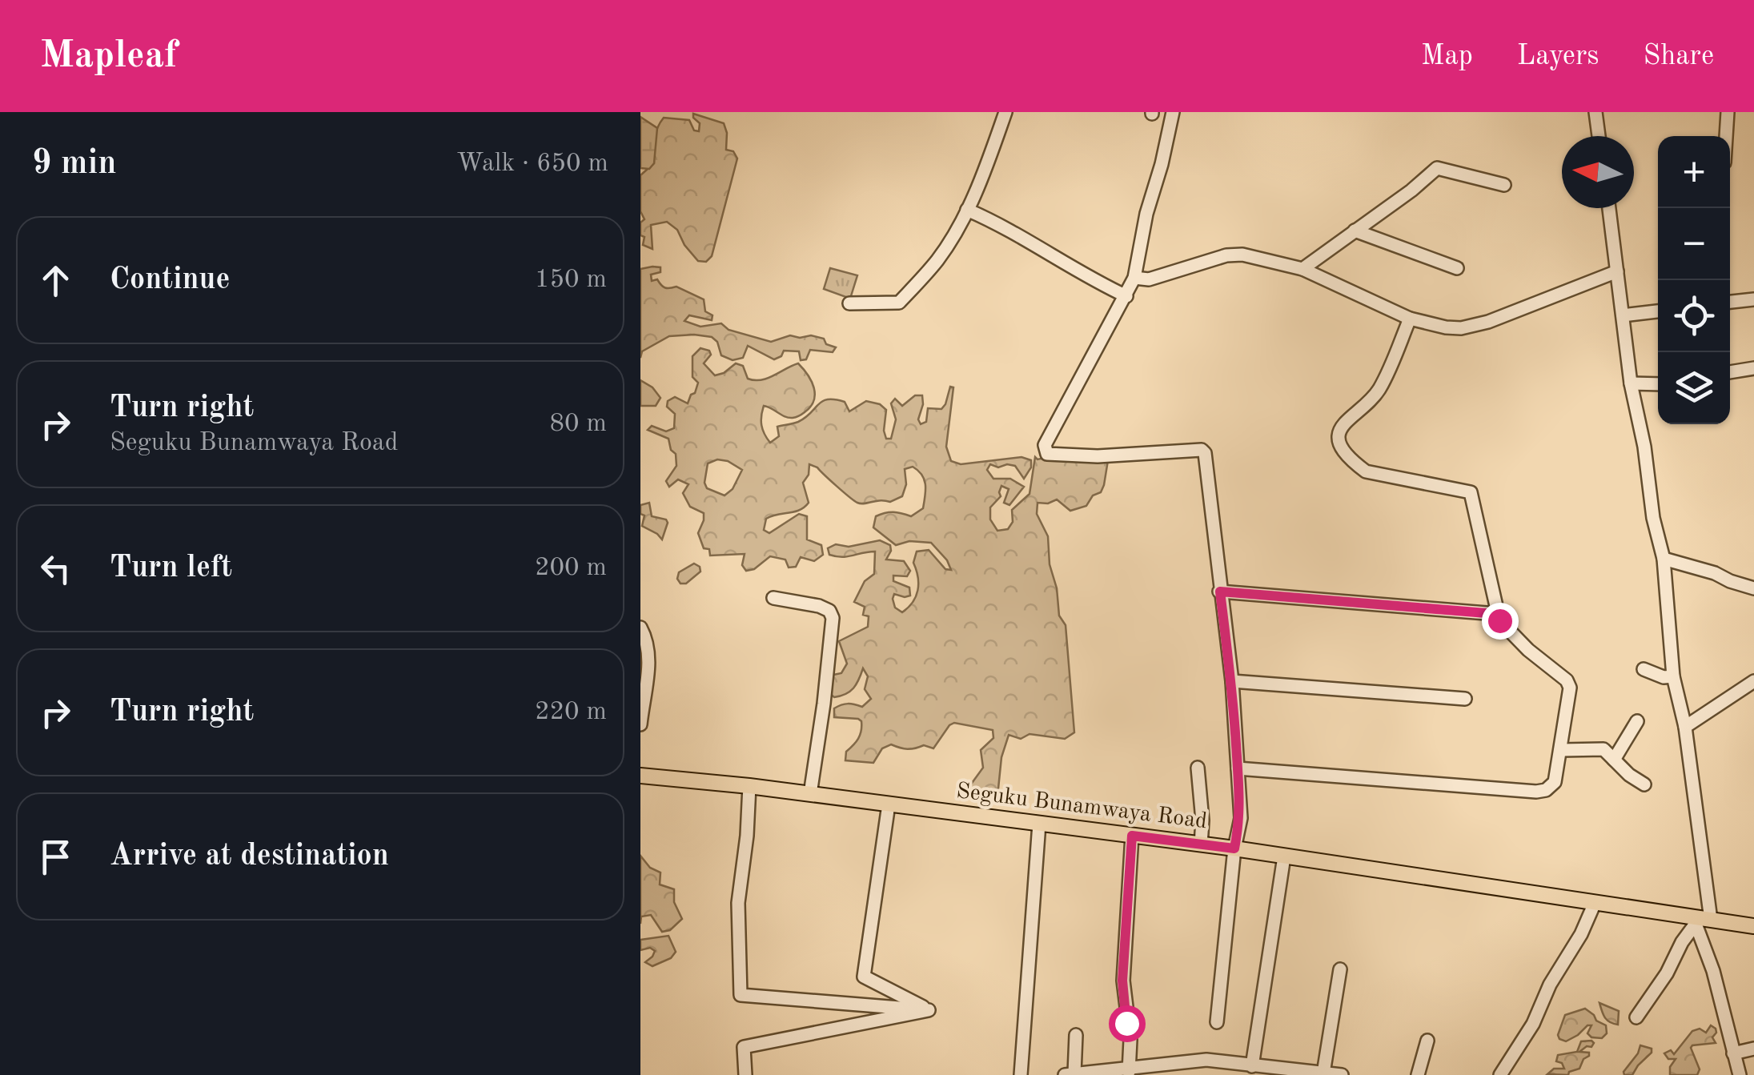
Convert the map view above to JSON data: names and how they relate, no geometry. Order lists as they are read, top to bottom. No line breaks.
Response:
{"streets":{"main road":["Seguku Bunamwaya Road"]},"north":"left","page":{"header":"Mapleaf","nav":["Map","Layers","Share"],"heading":["9 min","Walk · 650 m"],"map_buttons":["+","−"],"list":[["Continue","150 m"],["Turn right","Seguku Bunamwaya Road","80 m"],["Turn left","200 m"],["Turn right","220 m"],"Arrive at destination"]}}
